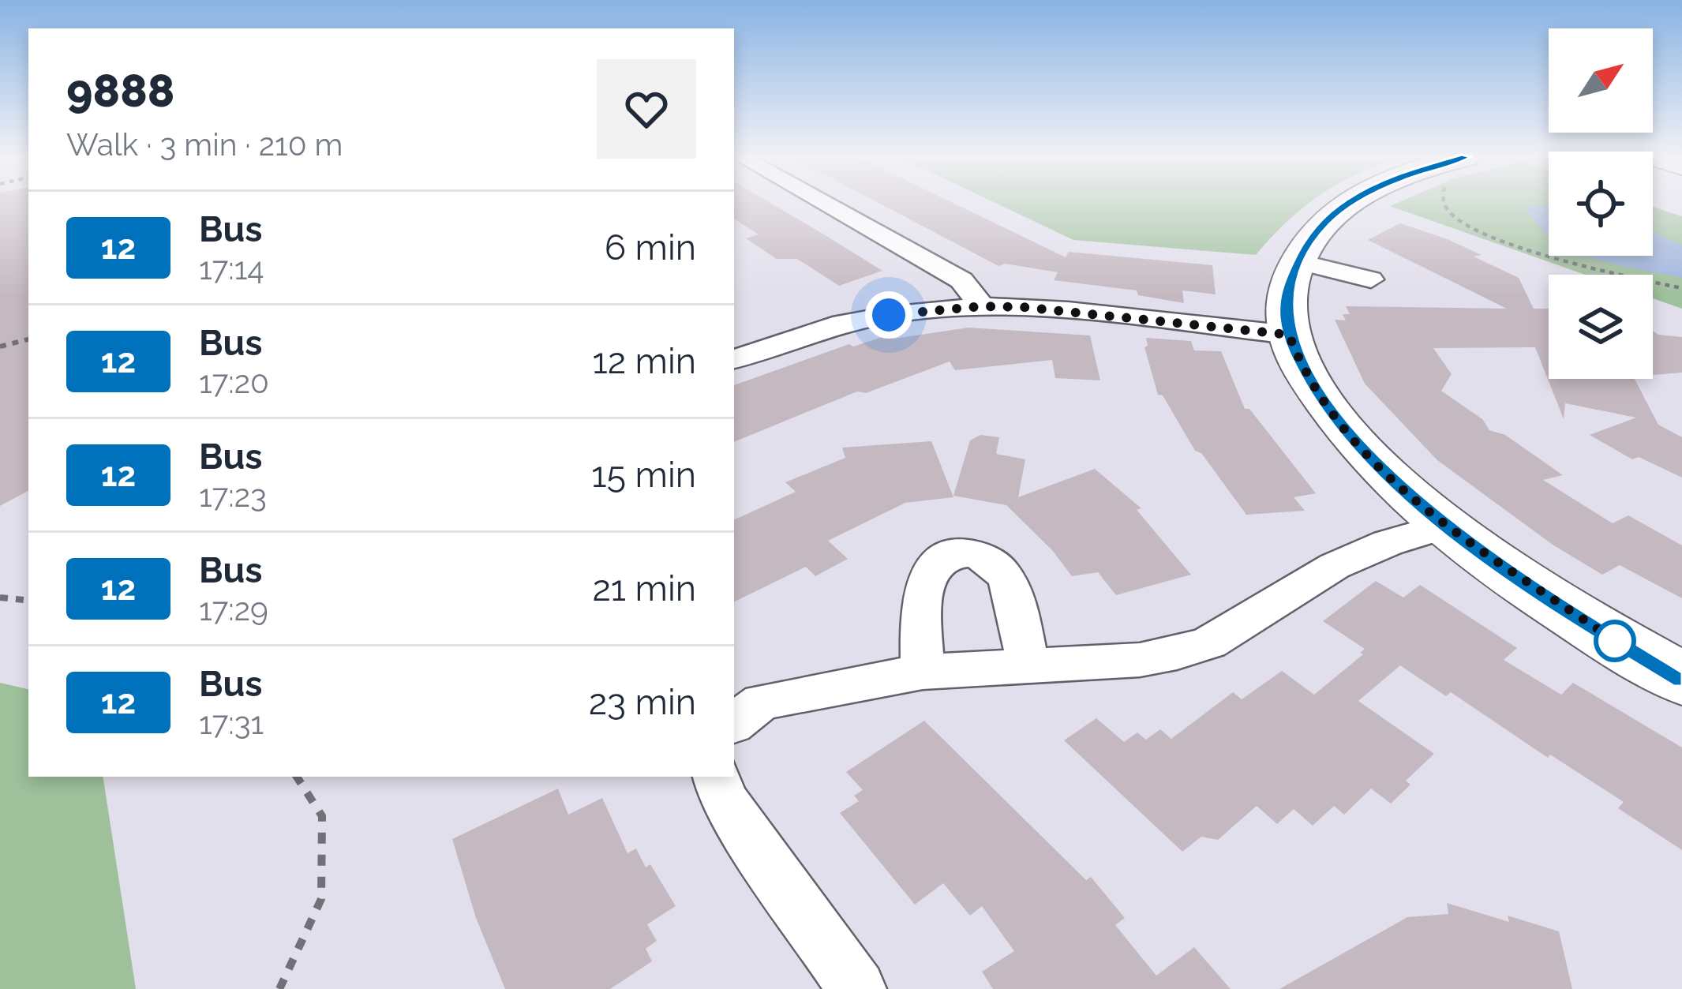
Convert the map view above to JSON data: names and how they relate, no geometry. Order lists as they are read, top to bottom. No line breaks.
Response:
{"lines":["bus line 12"],"north":"top right","page":{"heading":["9888","Walk · 3 min · 210 m"],"list":[{"mark":"12","name":"Bus","note":"17:14","value":"6 min"},{"mark":"12","name":"Bus","note":"17:20","value":"12 min"},{"mark":"12","name":"Bus","note":"17:23","value":"15 min"},{"mark":"12","name":"Bus","note":"17:29","value":"21 min"},{"mark":"12","name":"Bus","note":"17:31","value":"23 min"}]}}
